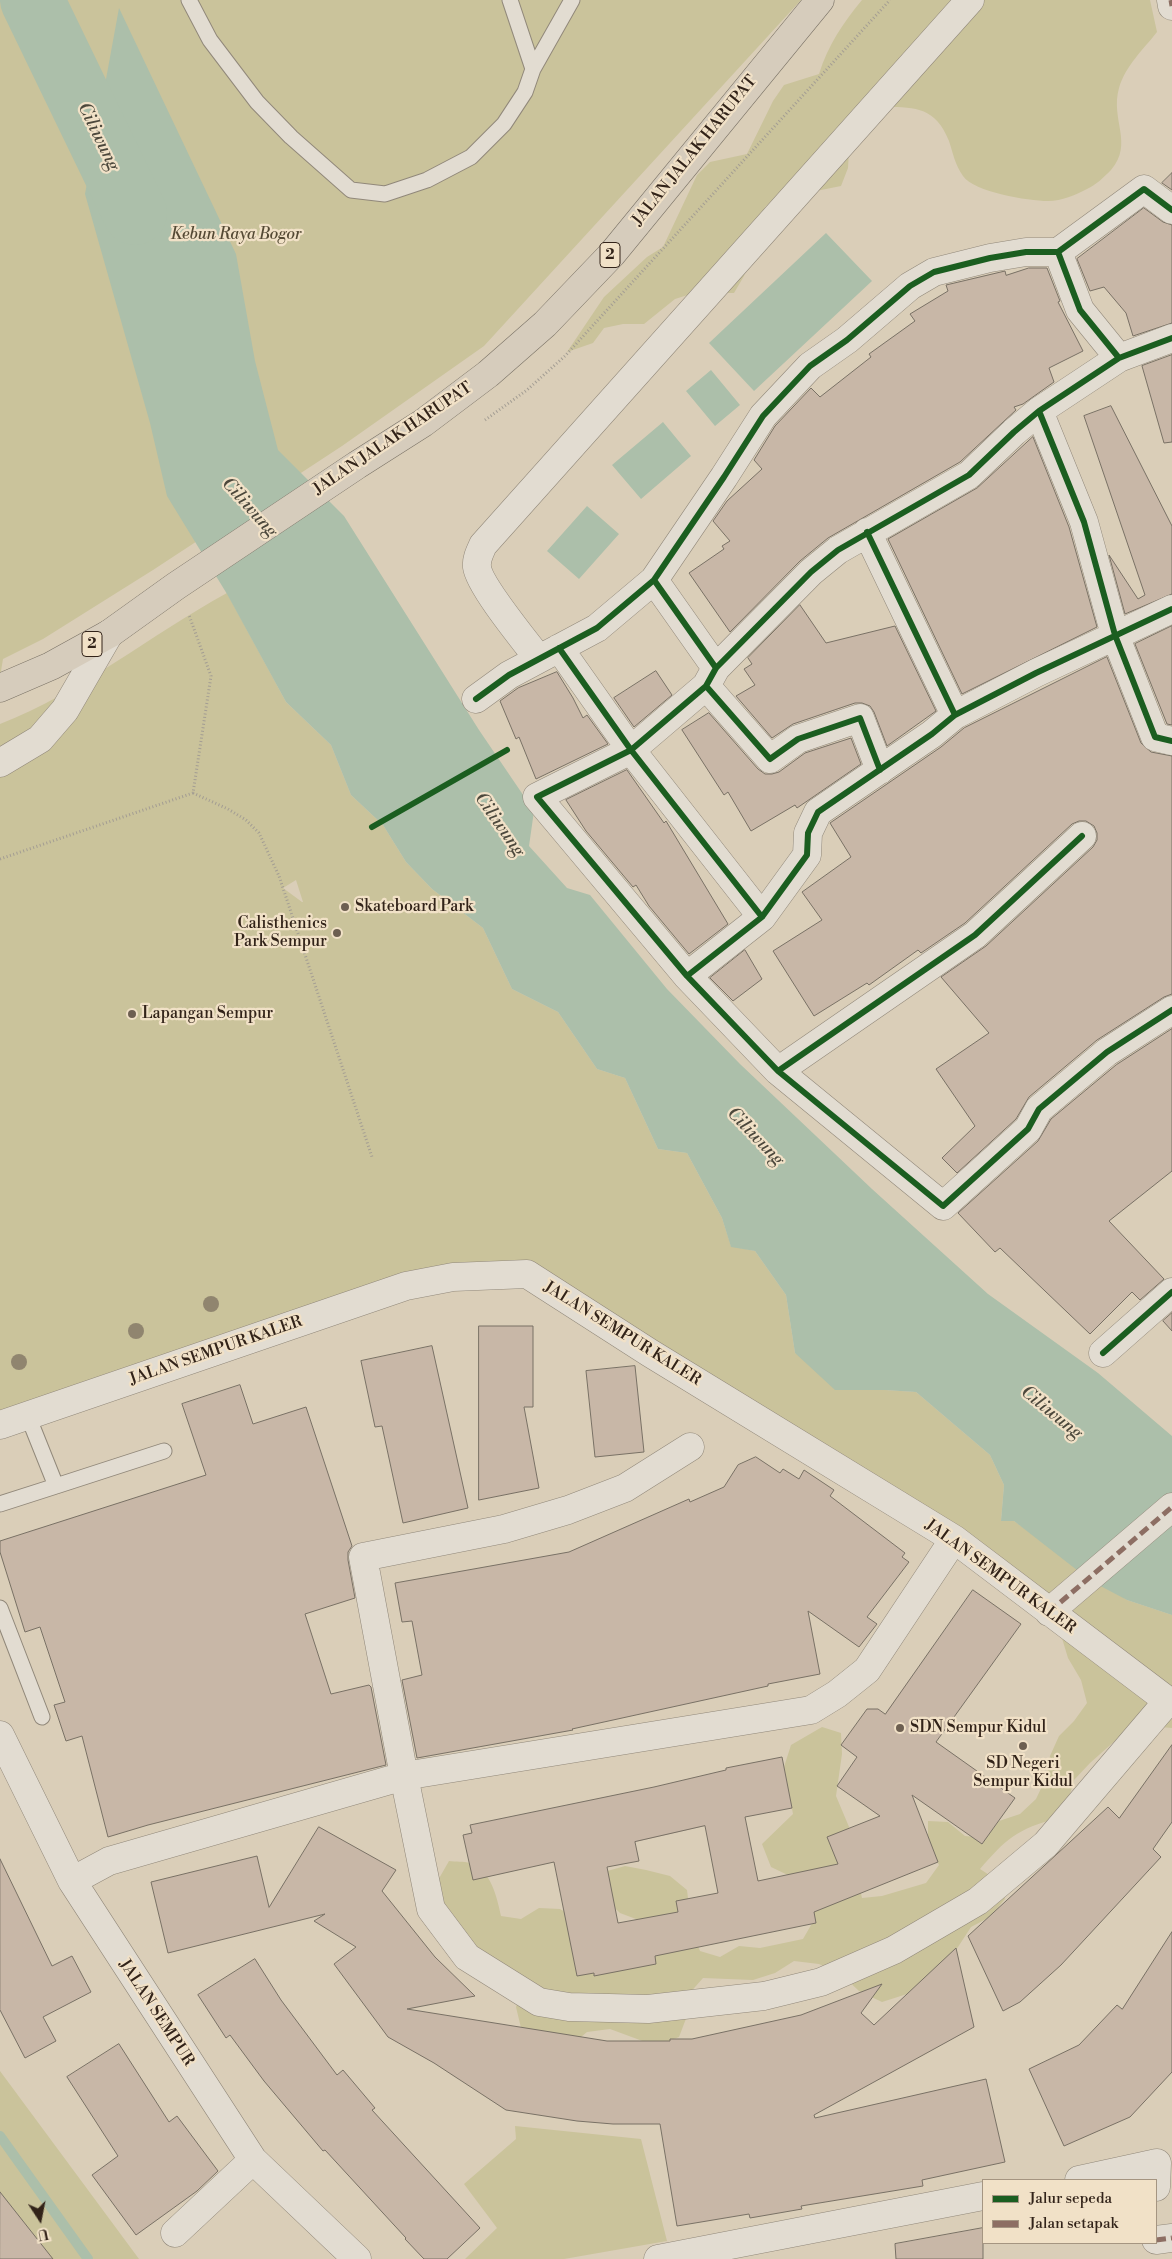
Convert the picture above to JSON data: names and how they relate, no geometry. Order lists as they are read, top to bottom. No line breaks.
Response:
{"streets":{"main road":["JALAN JALAK HARUPAT","2"],"street":["JALAN SEMPUR KALER","JALAN SEMPUR"]},"water":["Ciliwung"],"parks":["Kebun Raya Bogor"],"places":["Skateboard Park","Calisthenics Park Sempur","Lapangan Sempur","SDN Sempur Kidul","SD Negeri Sempur Kidul"],"legend":["Jalur sepeda","Jalan setapak"],"north":"bottom"}
